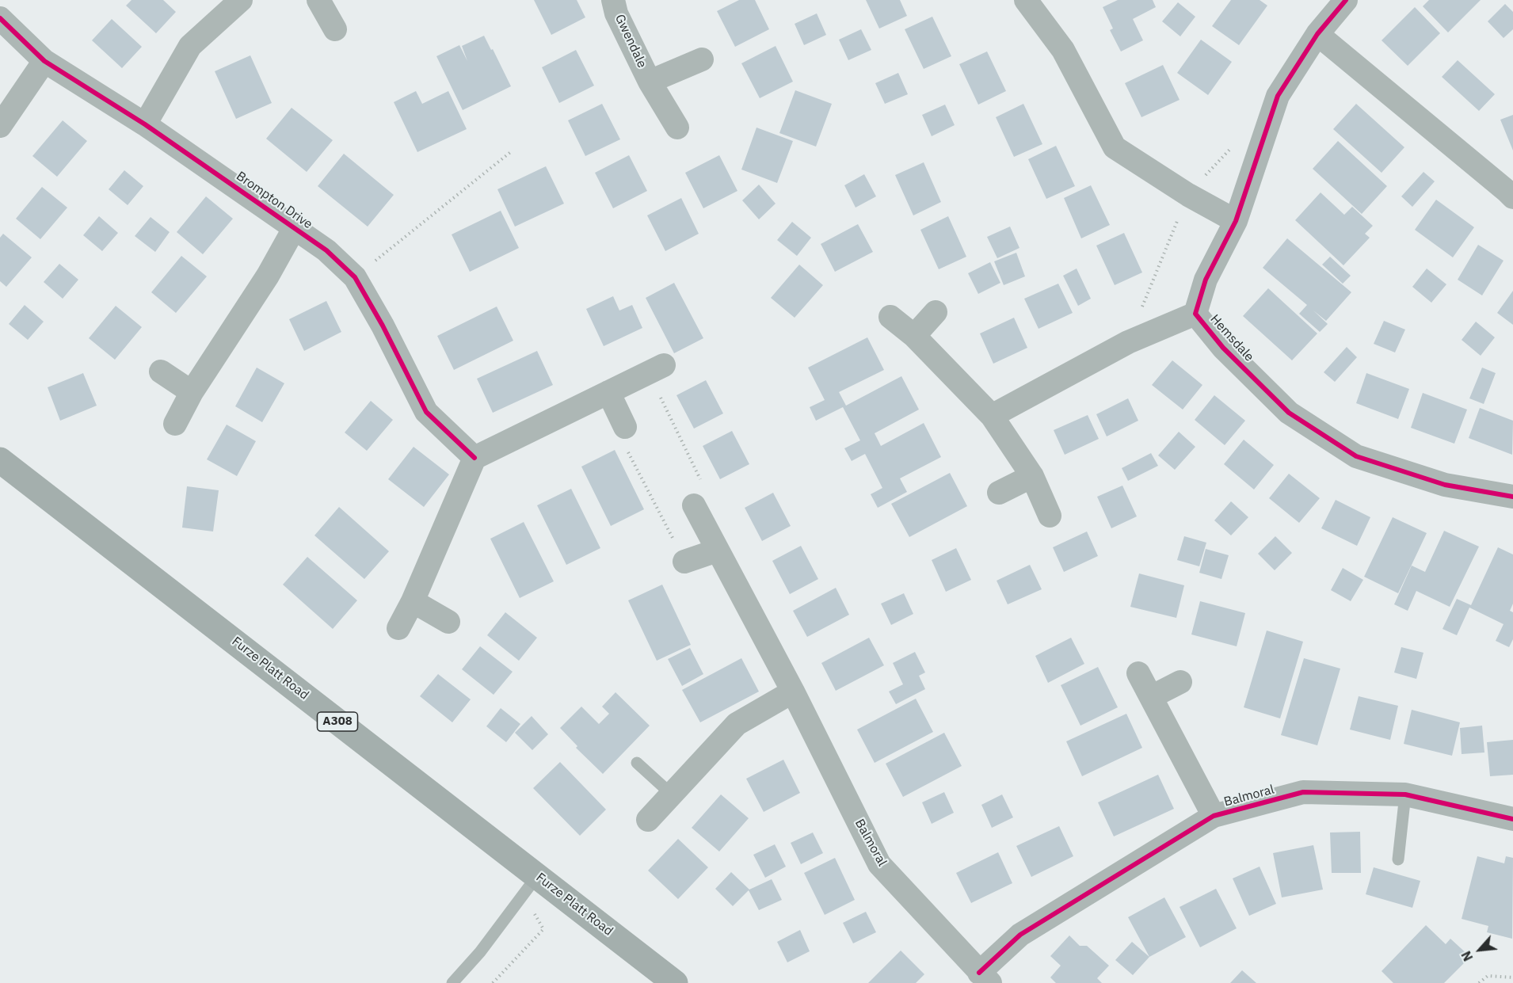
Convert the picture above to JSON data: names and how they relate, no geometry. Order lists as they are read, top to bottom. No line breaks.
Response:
{"streets":{"main road":["Furze Platt Road","A308"],"street":["Gwendale","Brompton Drive","Hemsdale","Balmoral"]},"north":"bottom left"}
